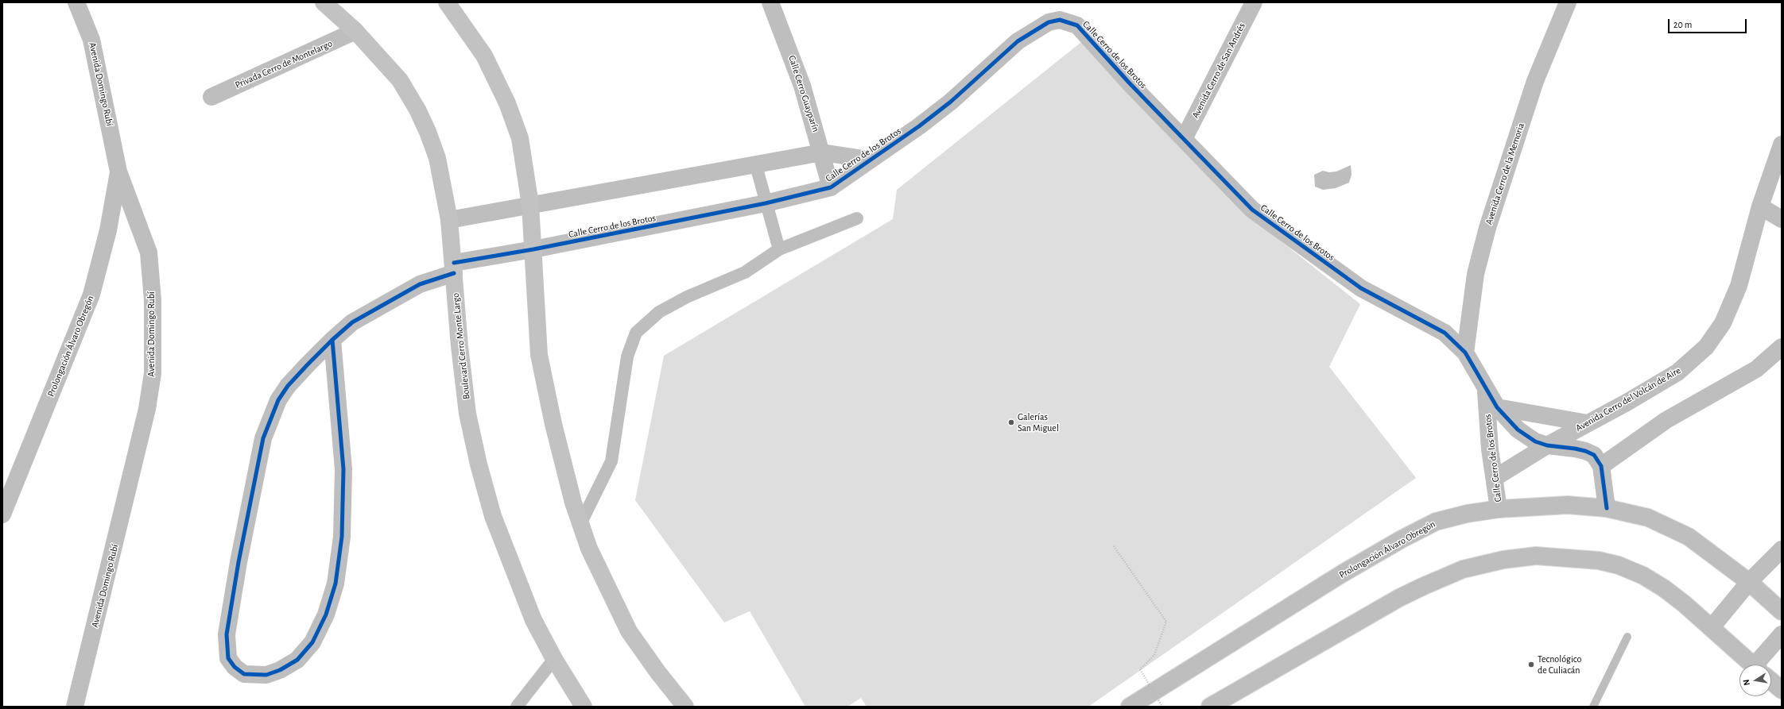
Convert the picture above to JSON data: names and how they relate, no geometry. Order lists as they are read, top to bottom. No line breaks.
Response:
{"streets":{"street":["Calle Cerro de los Brotos","Privada Cerro de Montelargo","Avenida Cerro de San Andrés","Avenida Domingo Rubí","Calle Cerro Guayparín","Avenida Cerro de la Memoria","Prolongación Álvaro Obregón","Boulevard Cerro Monte Largo","Avenida Cerro del Volcán de Aire"]},"crossings":[["Calle Cerro de los Brotos","Avenida Cerro de San Andrés"],["Calle Cerro de los Brotos","Calle Cerro Guayparín"],["Calle Cerro de los Brotos","Avenida Cerro de la Memoria"],["Calle Cerro de los Brotos","Prolongación Álvaro Obregón"],["Calle Cerro de los Brotos","Boulevard Cerro Monte Largo"],["Calle Cerro de los Brotos","Avenida Cerro del Volcán de Aire"],["Privada Cerro de Montelargo","Boulevard Cerro Monte Largo"],["Avenida Domingo Rubí","Prolongación Álvaro Obregón"]],"places":["Galerías San Miguel","Tecnológico de Culiacán"],"scale_bar":"20 m","north":"left"}
